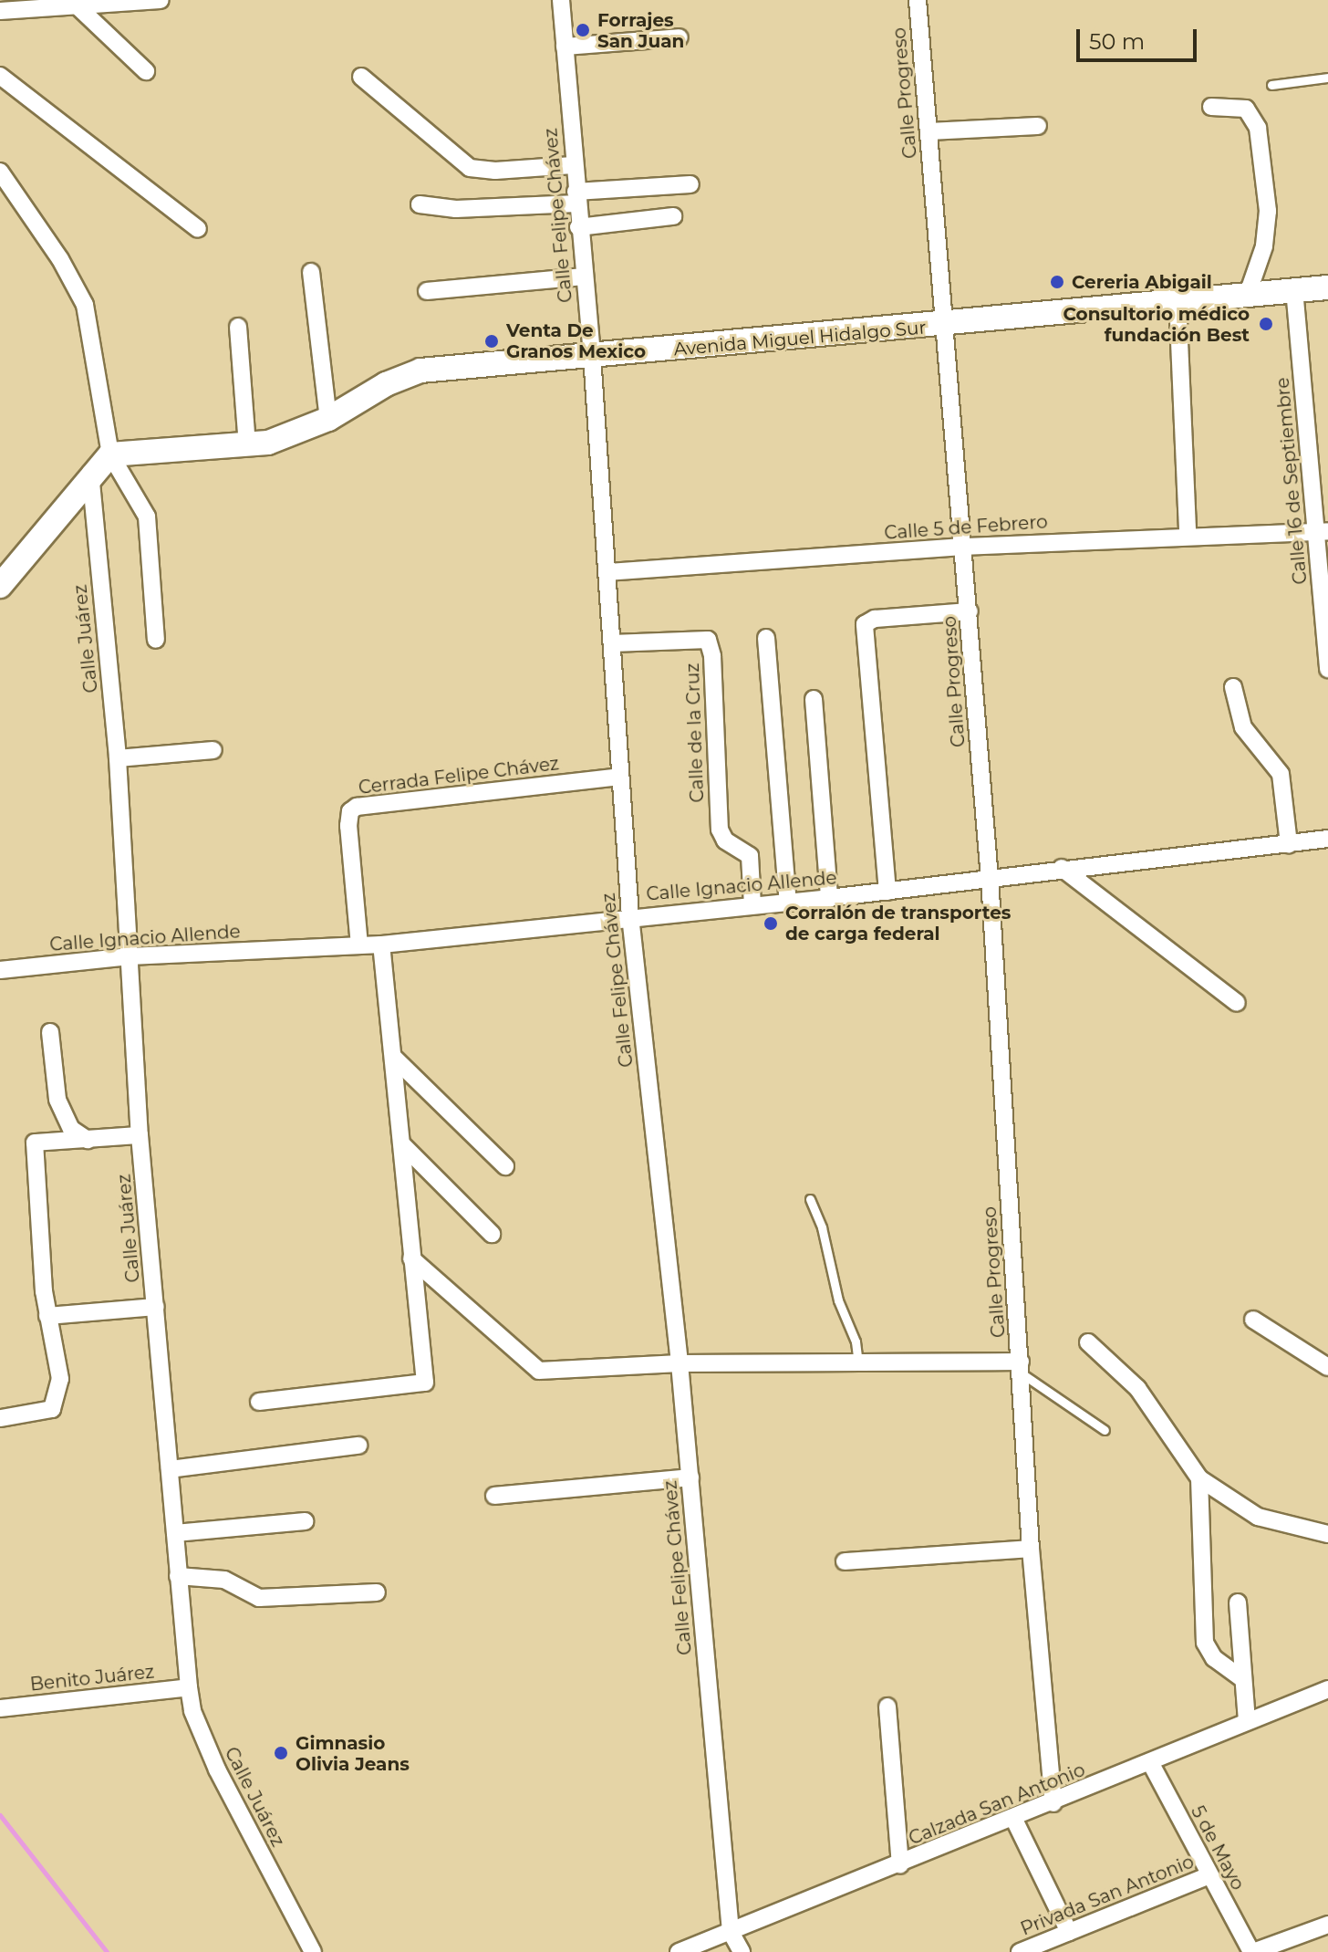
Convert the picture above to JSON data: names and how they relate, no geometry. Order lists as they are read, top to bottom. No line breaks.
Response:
{"streets":{"main road":["Avenida Miguel Hidalgo Sur"],"street":["Calle Progreso","Calle Felipe Chávez","Calle 16 de Septiembre","Calle 5 de Febrero","Calle Juárez","Calle de la Cruz","Cerrada Felipe Chávez","Calle Ignacio Allende","Benito Juárez","Calzada San Antonio","5 de Mayo","Privada San Antonio"]},"crossings":[["Calle Progreso","Calle Felipe Chávez"],["Calle Progreso","Avenida Miguel Hidalgo Sur"],["Calle Progreso","Calle 5 de Febrero"],["Calle Progreso","Calle Ignacio Allende"],["Calle Progreso","Calzada San Antonio"],["Calle Felipe Chávez","Avenida Miguel Hidalgo Sur"],["Calle Felipe Chávez","Calle 5 de Febrero"],["Calle Felipe Chávez","Calle de la Cruz"],["Calle Felipe Chávez","Cerrada Felipe Chávez"],["Calle Felipe Chávez","Calle Ignacio Allende"],["Calle Felipe Chávez","Calzada San Antonio"],["Avenida Miguel Hidalgo Sur","Calle 16 de Septiembre"],["Calle 16 de Septiembre","Calle 5 de Febrero"],["Calle Juárez","Calle Ignacio Allende"],["Calle Juárez","Benito Juárez"],["Calle de la Cruz","Calle Ignacio Allende"],["Cerrada Felipe Chávez","Calle Ignacio Allende"],["Calzada San Antonio","5 de Mayo"],["5 de Mayo","Privada San Antonio"]],"places":["Forrajes San Juan","Cereria Abigail","Consultorio médico fundación Best","Venta De Granos Mexico","Corralón de transportes de carga federal","Gimnasio Olivia Jeans"],"scale_bar":"50 m"}
